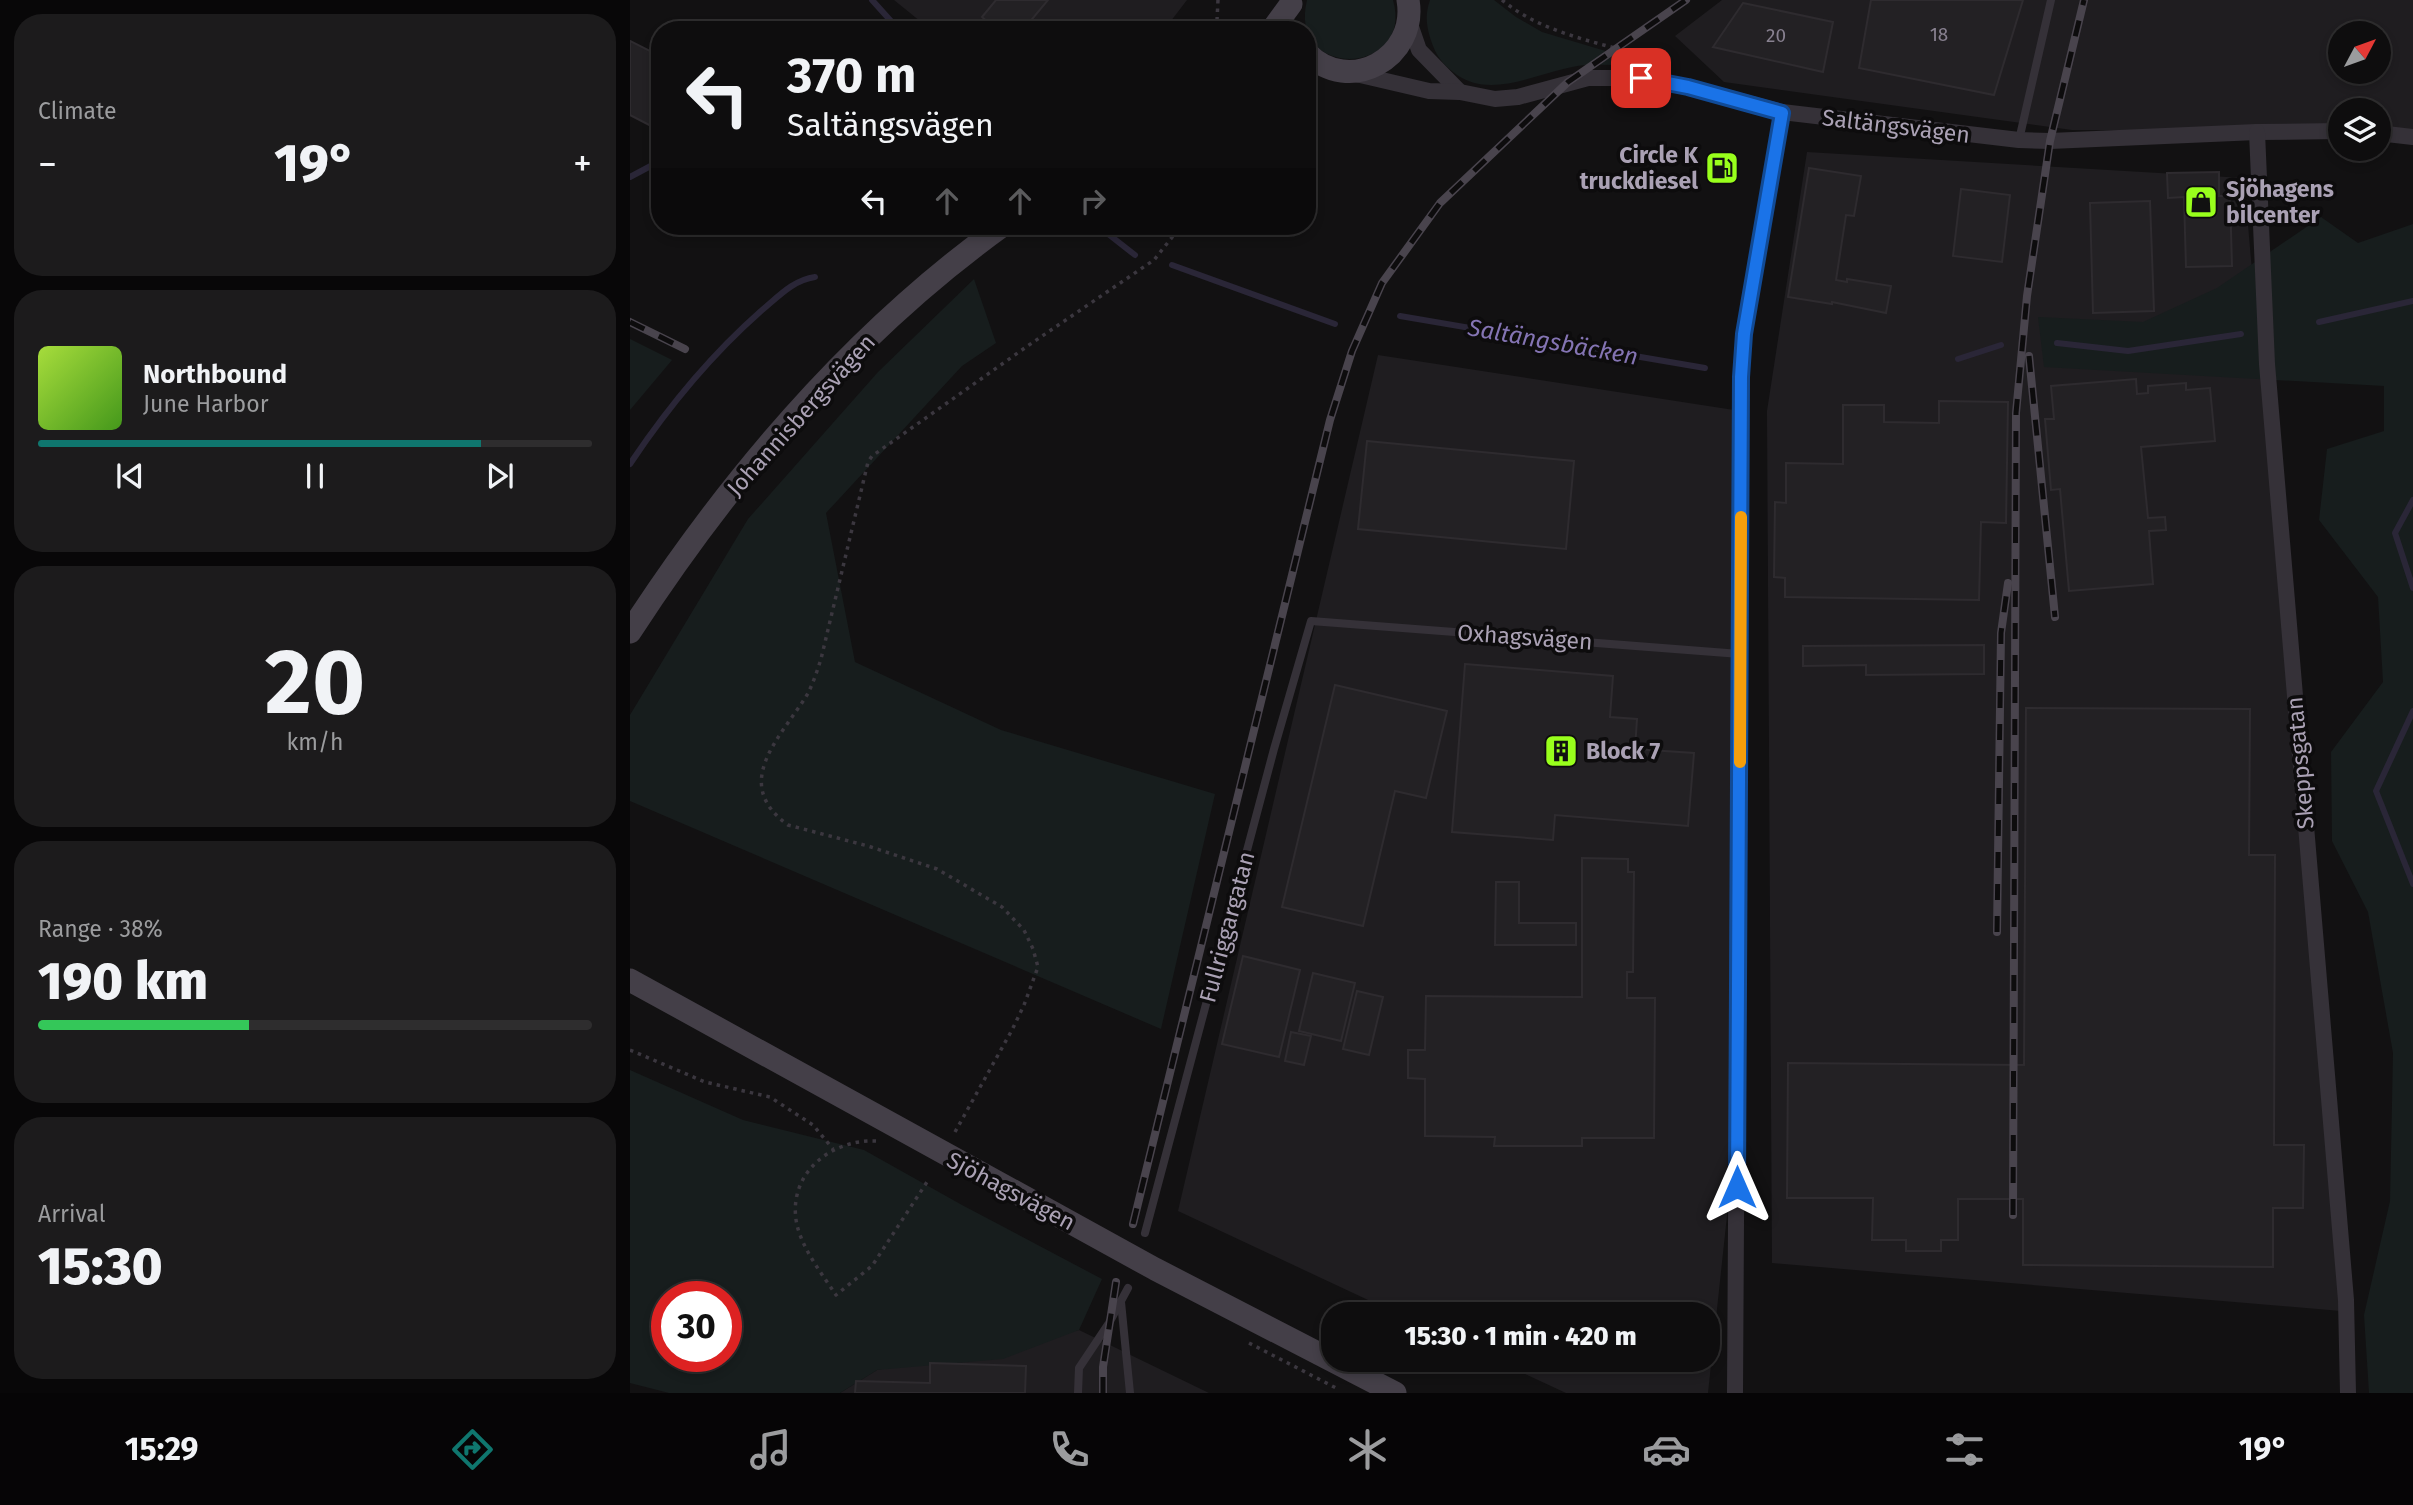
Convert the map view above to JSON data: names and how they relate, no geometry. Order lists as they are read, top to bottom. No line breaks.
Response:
{"streets":{"main road":["Johannisbergsvägen","Sjöhagsvägen"],"street":["Saltängsvägen","Skeppsgatan"],"lane":["Oxhagsvägen","Fullriggargatan"]},"crossings":[["Saltängsvägen","Skeppsgatan"],["Oxhagsvägen","Fullriggargatan"]],"water":["Saltängsbäcken"],"places":{"fuel station":["Circle K truckdiesel"],"shop":["Sjöhagens bilcenter"],"building":["Block 7"]},"house_numbers":["18","20"],"north":"top right","page":{"tile":["Climate",["20","km/h"],["Range · 38%","190 km"],["Arrival","15:30"]],"turn":["370 m","Saltängsvägen"],"heat":["−","19°","+"],"song":["Northbound","June Harbor"],"limit":"30","trip":"15:30 · 1 min · 420 m","tabs":["15:29","19°"]}}
